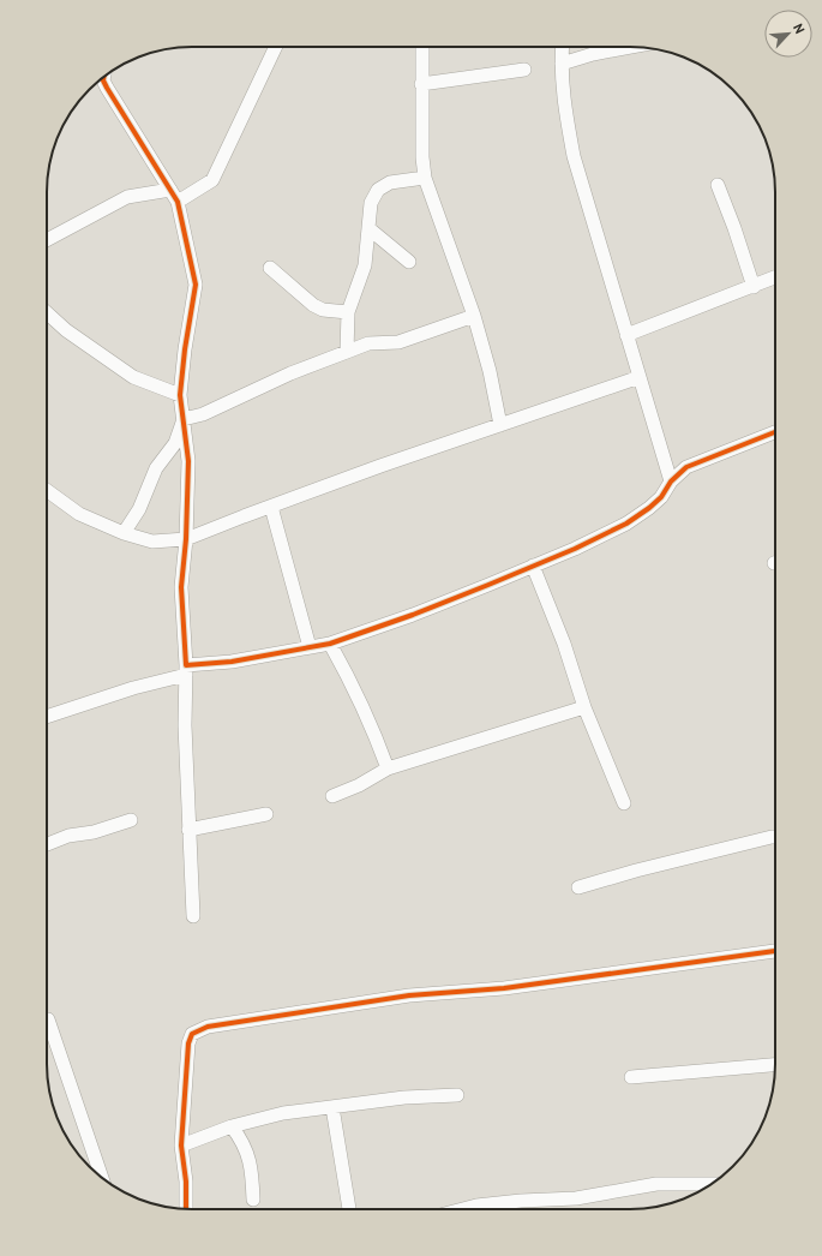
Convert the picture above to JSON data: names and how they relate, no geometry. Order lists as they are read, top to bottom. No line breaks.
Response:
{"north":"top right"}
